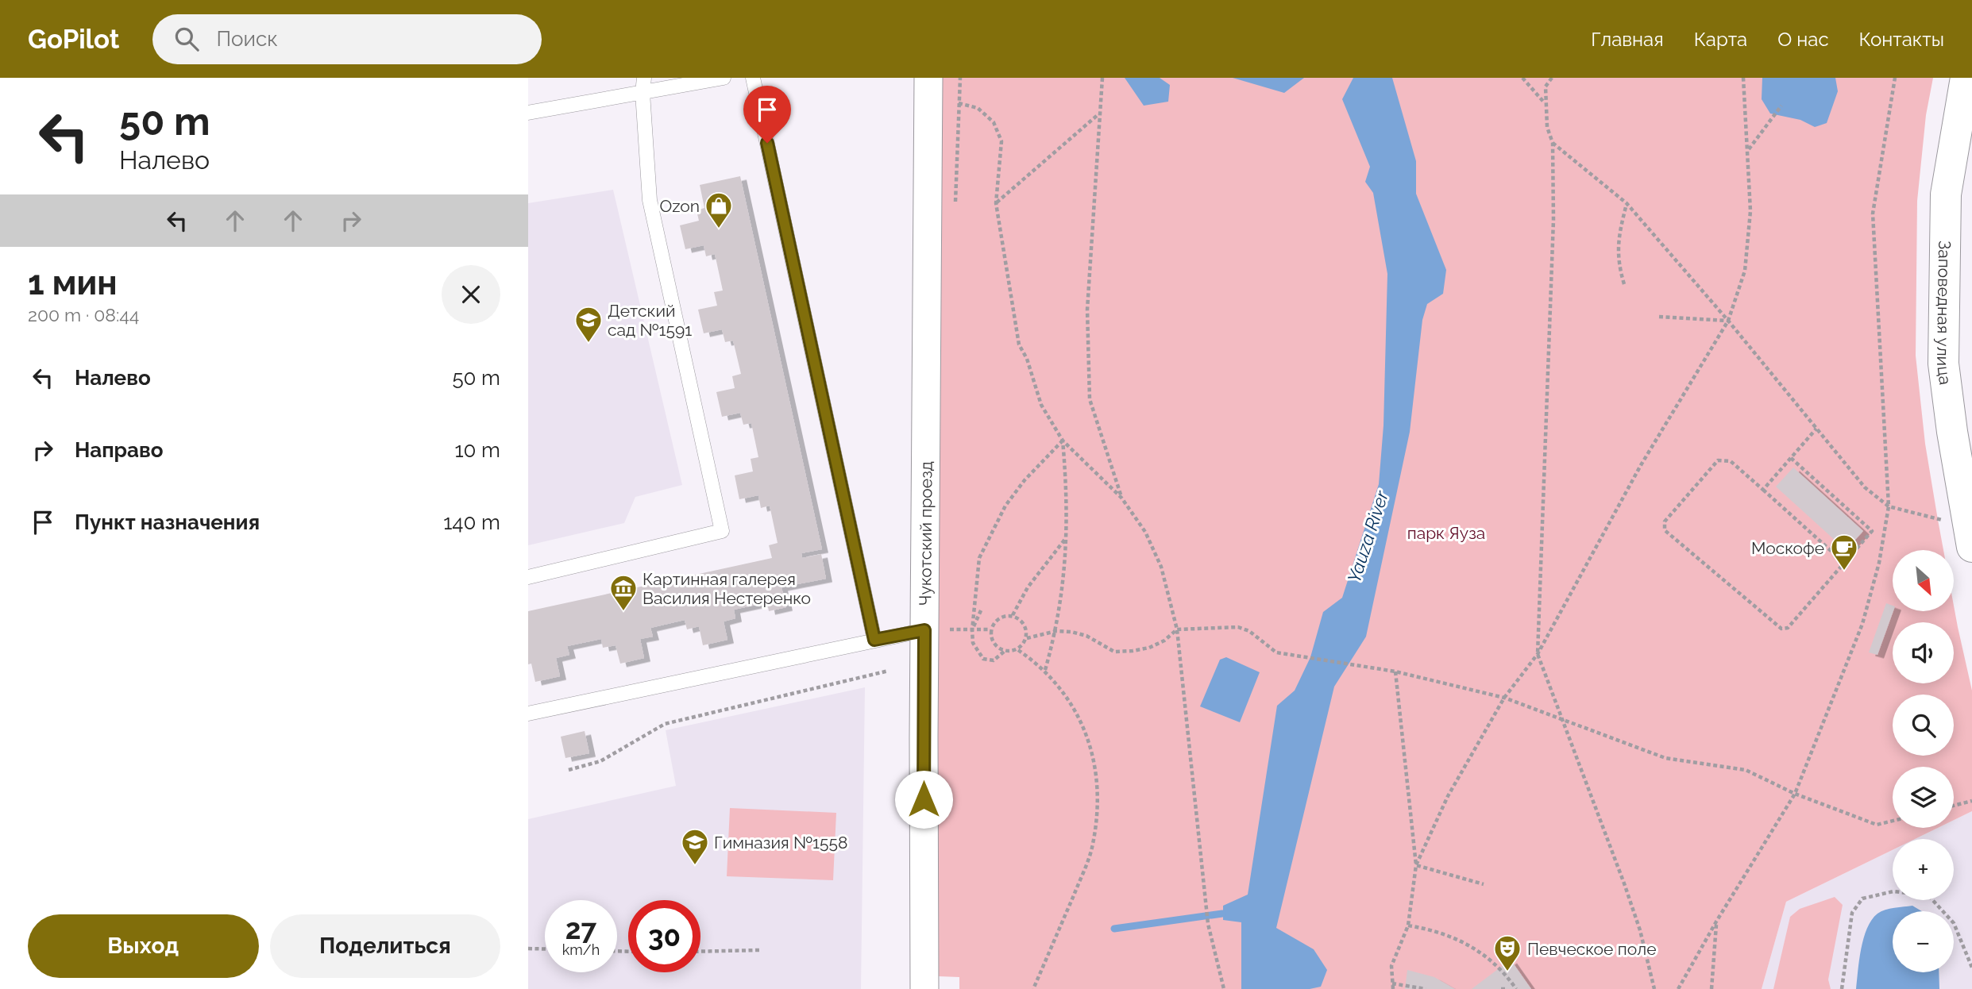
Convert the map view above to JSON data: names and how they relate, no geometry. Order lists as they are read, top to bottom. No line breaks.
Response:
{"streets":{"street":["Заповедная улица","Чукотский проезд"]},"water":["Yauza River"],"parks":["парк Яуза"],"places":{"shop":["Ozon"],"school or university":["Детский сад №1591","Гимназия №1558"],"cafe":["Москофе"],"museum":["Картинная галерея Василия Нестеренко"],"theatre":["Певческое поле"]},"north":"bottom right","page":{"header":"GoPilot","search":"Поиск","nav":["Главная","Карта","О нас","Контакты"],"turn":["50 m","Налево"],"heading":["1 мин","200 m · 08:44"],"list":[{"name":"Налево","value":"50 m"},{"name":"Направо","value":"10 m"},{"name":"Пункт назначения","value":"140 m"}],"map_buttons":["+","−"],"speed":"27 km/h","limit":"30","buttons":["Выход","Поделиться"]}}
